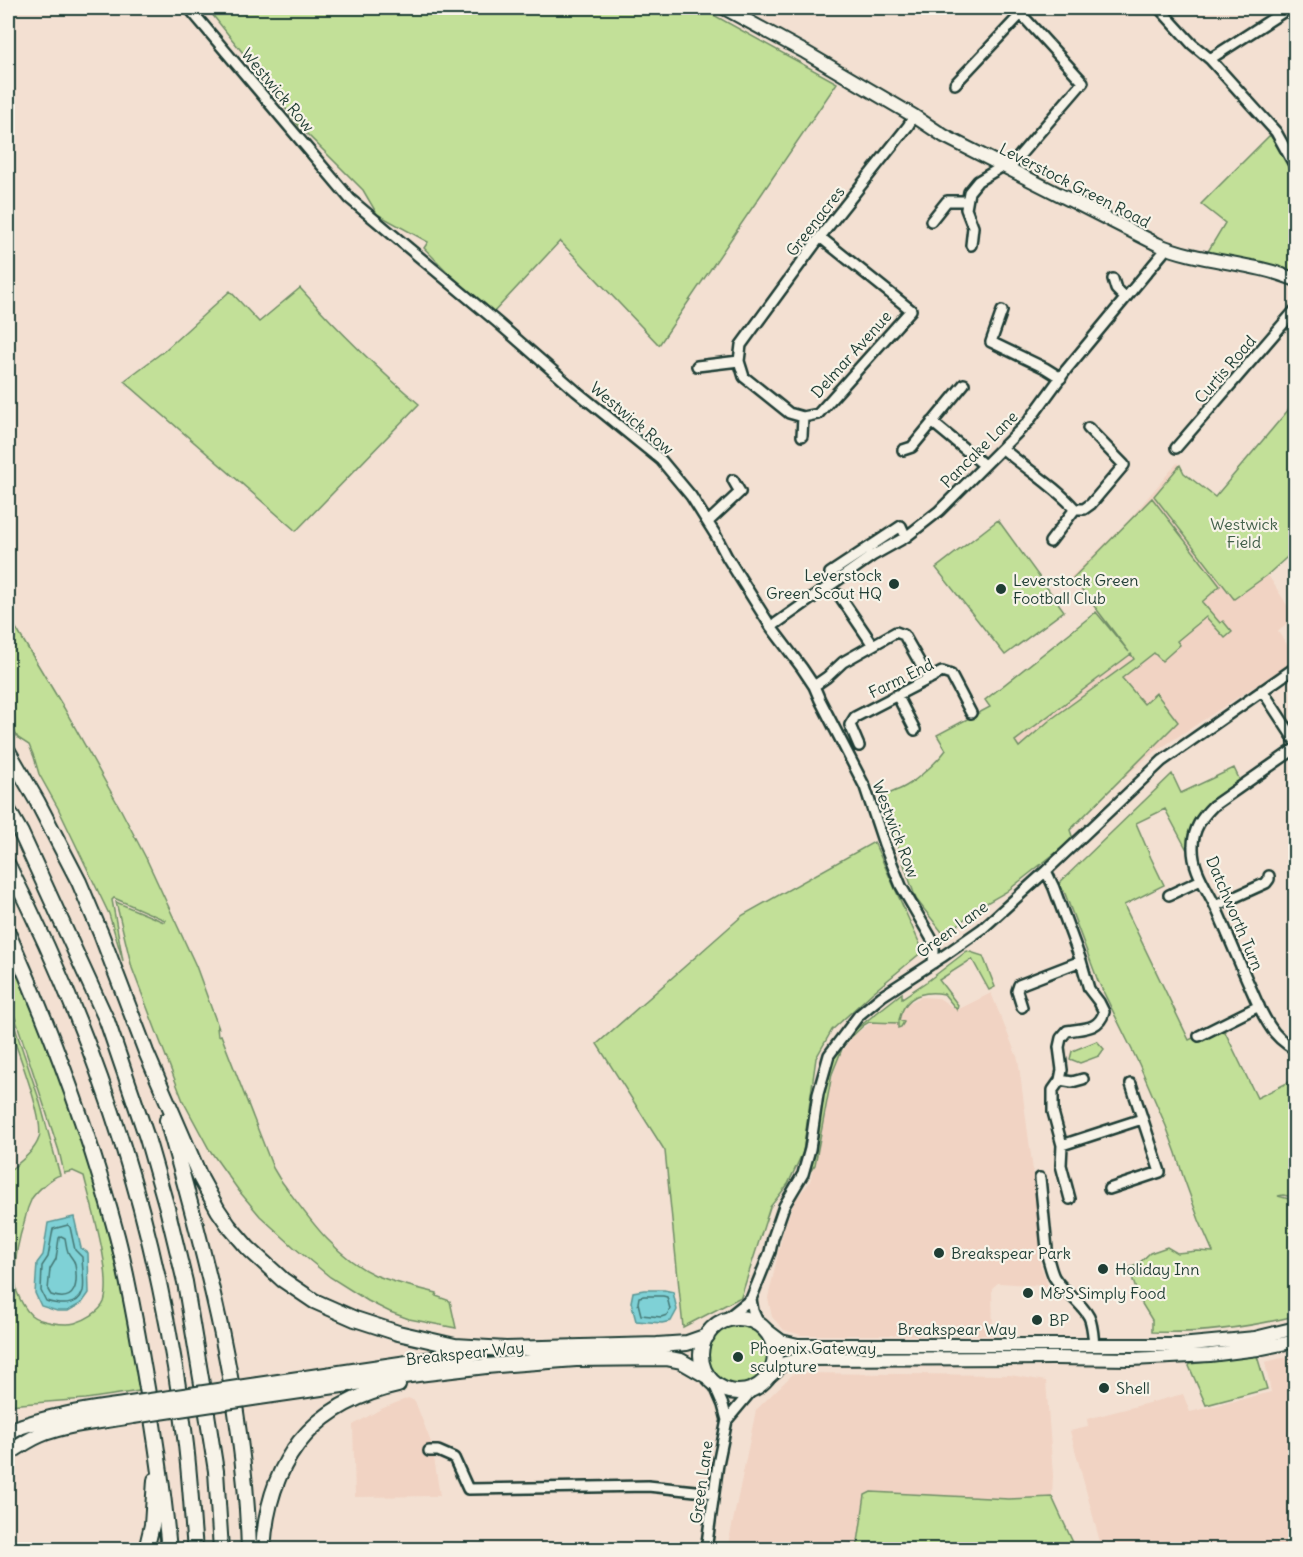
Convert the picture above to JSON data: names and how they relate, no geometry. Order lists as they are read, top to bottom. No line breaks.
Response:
{"streets":{"highway":["Breakspear Way"],"main road":["Leverstock Green Road"],"street":["Westwick Row","Greenacres","Delmar Avenue","Curtis Road","Pancake Lane","Farm End","Datchworth Turn","Green Lane"]},"crossings":[["Westwick Row","Pancake Lane"],["Leverstock Green Road","Greenacres"],["Leverstock Green Road","Pancake Lane"],["Greenacres","Delmar Avenue"],["Green Lane","Breakspear Way"]],"parks":["Westwick Field"],"places":["Leverstock Green Scout HQ","Leverstock Green Football Club","Breakspear Park","Holiday Inn","M&S Simply Food","BP","Phoenix Gateway sculpture","Shell"]}
